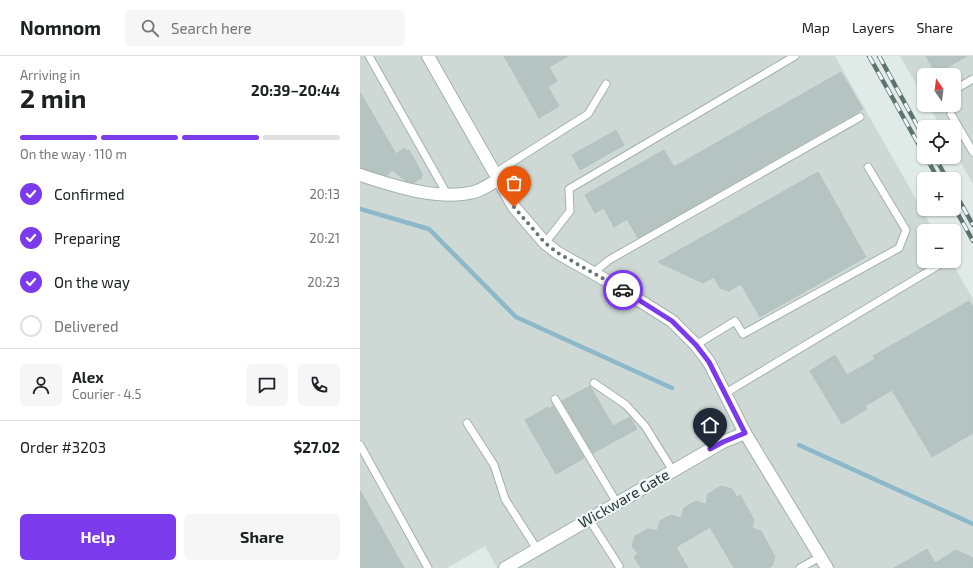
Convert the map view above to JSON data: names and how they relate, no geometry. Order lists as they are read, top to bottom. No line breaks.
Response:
{"streets":{"street":["Wickware Gate"]},"north":"top","page":{"header":"Nomnom","search":"Search here","nav":["Map","Layers","Share"],"heading":["2 min","Arriving in","20:39–20:44"],"panel":["Alex","Courier · 4.5","Order #3203","$27.02"],"map_buttons":["+","−"],"bar":"On the way · 110 m","list":[["Confirmed","20:13"],["Preparing","20:21"],["On the way","20:23"],"Delivered"],"buttons":["Help","Share"]}}
